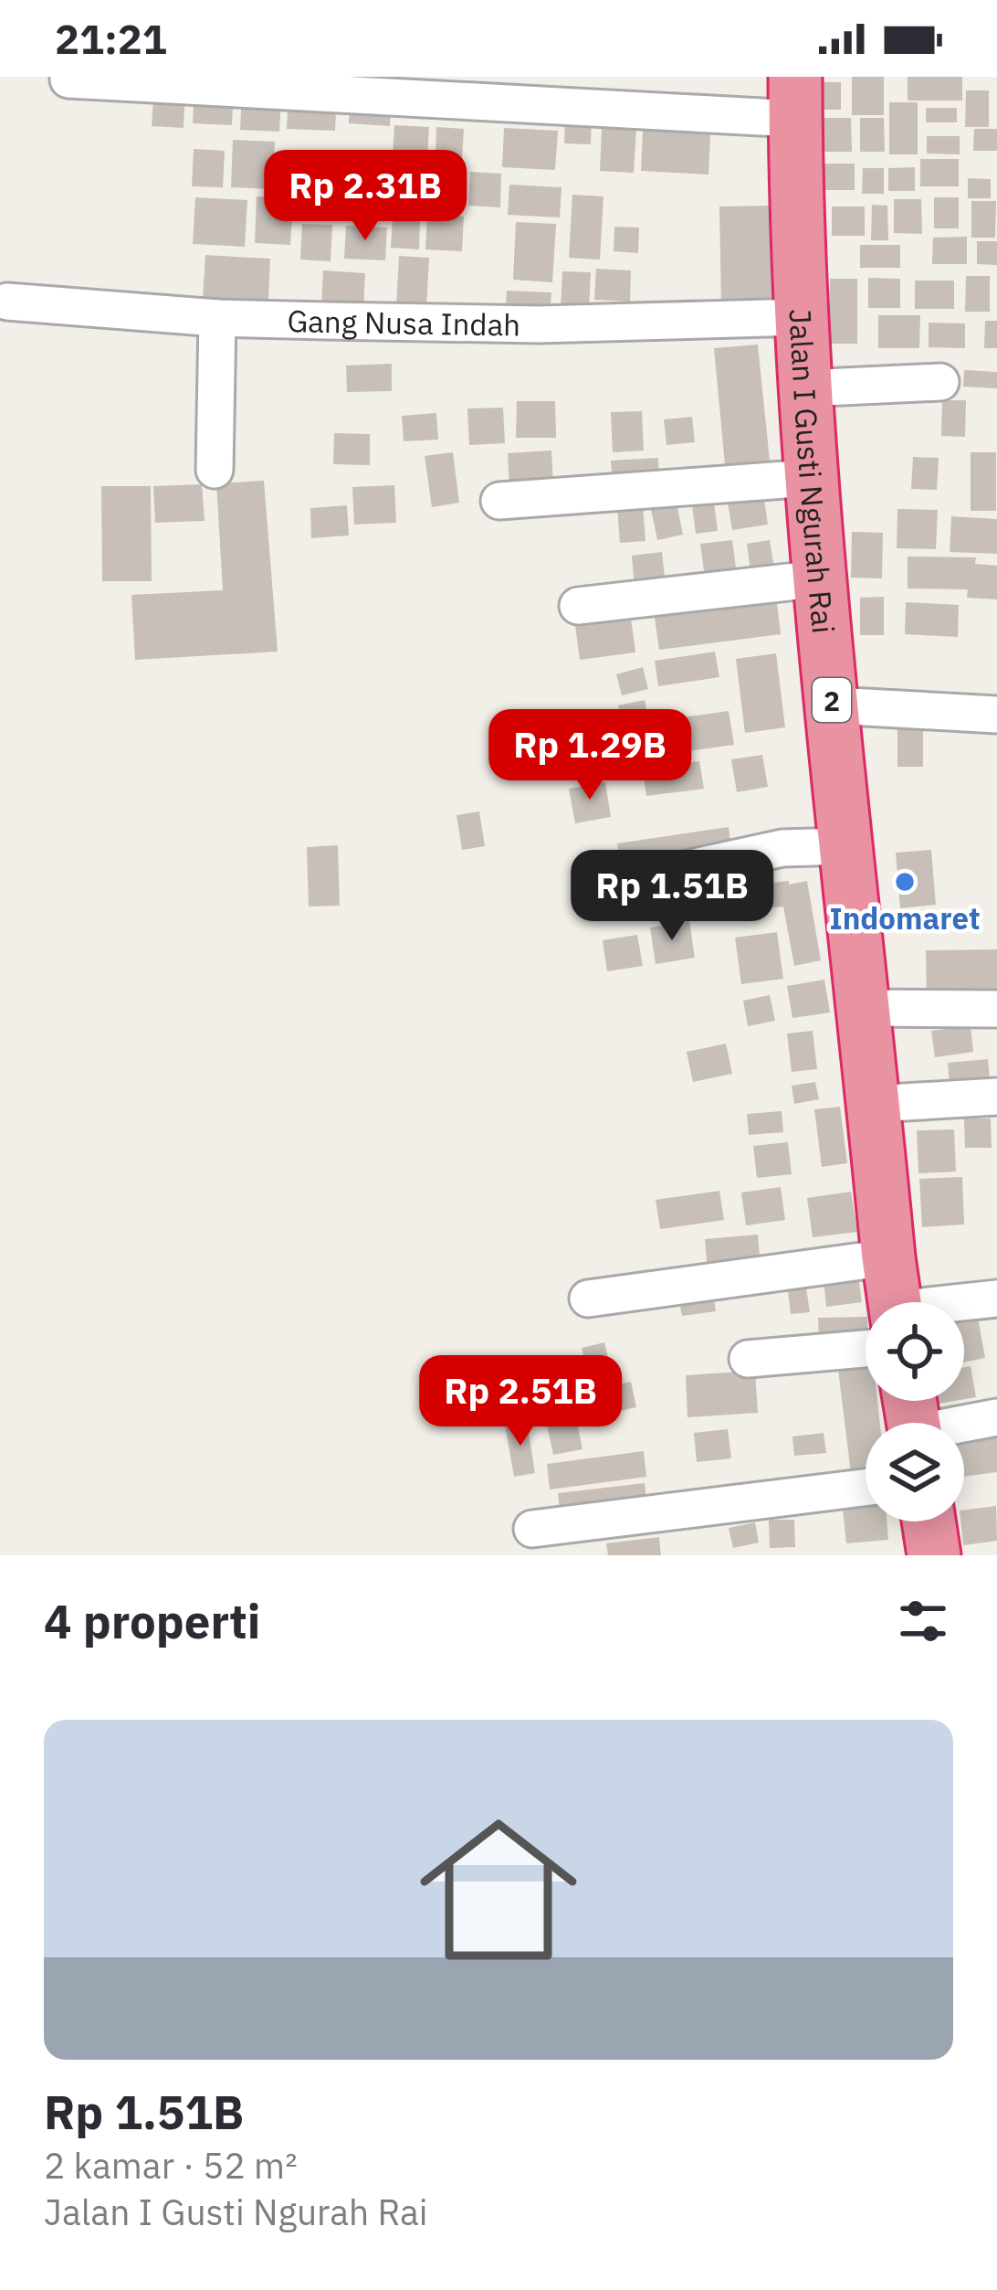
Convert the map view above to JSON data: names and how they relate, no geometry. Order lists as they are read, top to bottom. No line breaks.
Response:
{"streets":{"highway":["Jalan I Gusti Ngurah Rai","2"],"street":["Gang Nusa Indah"]},"crossings":[["Gang Nusa Indah","Jalan I Gusti Ngurah Rai"]],"places":["Indomaret"],"page":{"status":"21:21","price":["Rp 2.31B","Rp 1.29B","Rp 1.51B","Rp 2.51B"],"heading":"4 properti","list":[{"name":"Rp 1.51B","note":"2 kamar · 52 m² · Jalan I Gusti Ngurah Rai"}]}}
